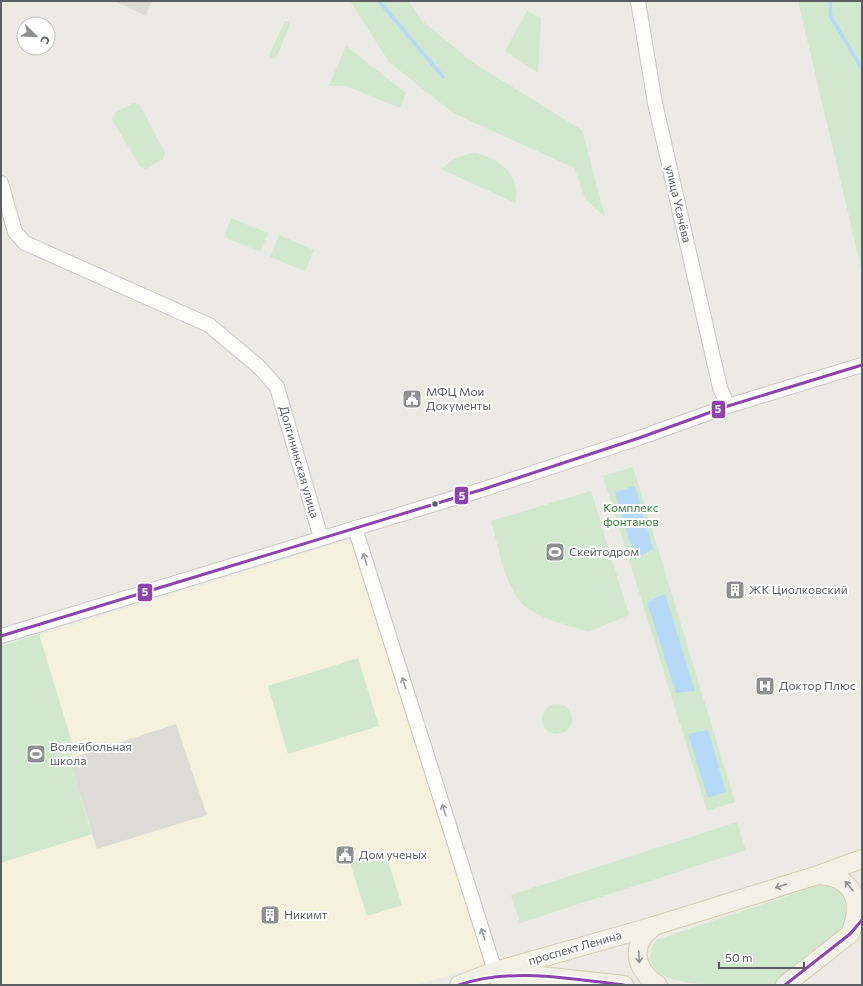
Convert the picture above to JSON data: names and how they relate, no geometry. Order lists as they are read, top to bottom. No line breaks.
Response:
{"streets":{"main road":["проспект Ленина"],"street":["улица Усачёва","Долгининская улица"]},"parks":["Комплекс фонтанов"],"places":{"public building":["МФЦ Мои Документы","Дом ученых"],"sports":["Скейтодром","Волейбольная школа"],"building":["ЖК Циолковский","Никимт"],"hospital":["Доктор Плюс"]},"lines":["transit line 5"],"scale_bar":"50 m","north":"bottom right"}
